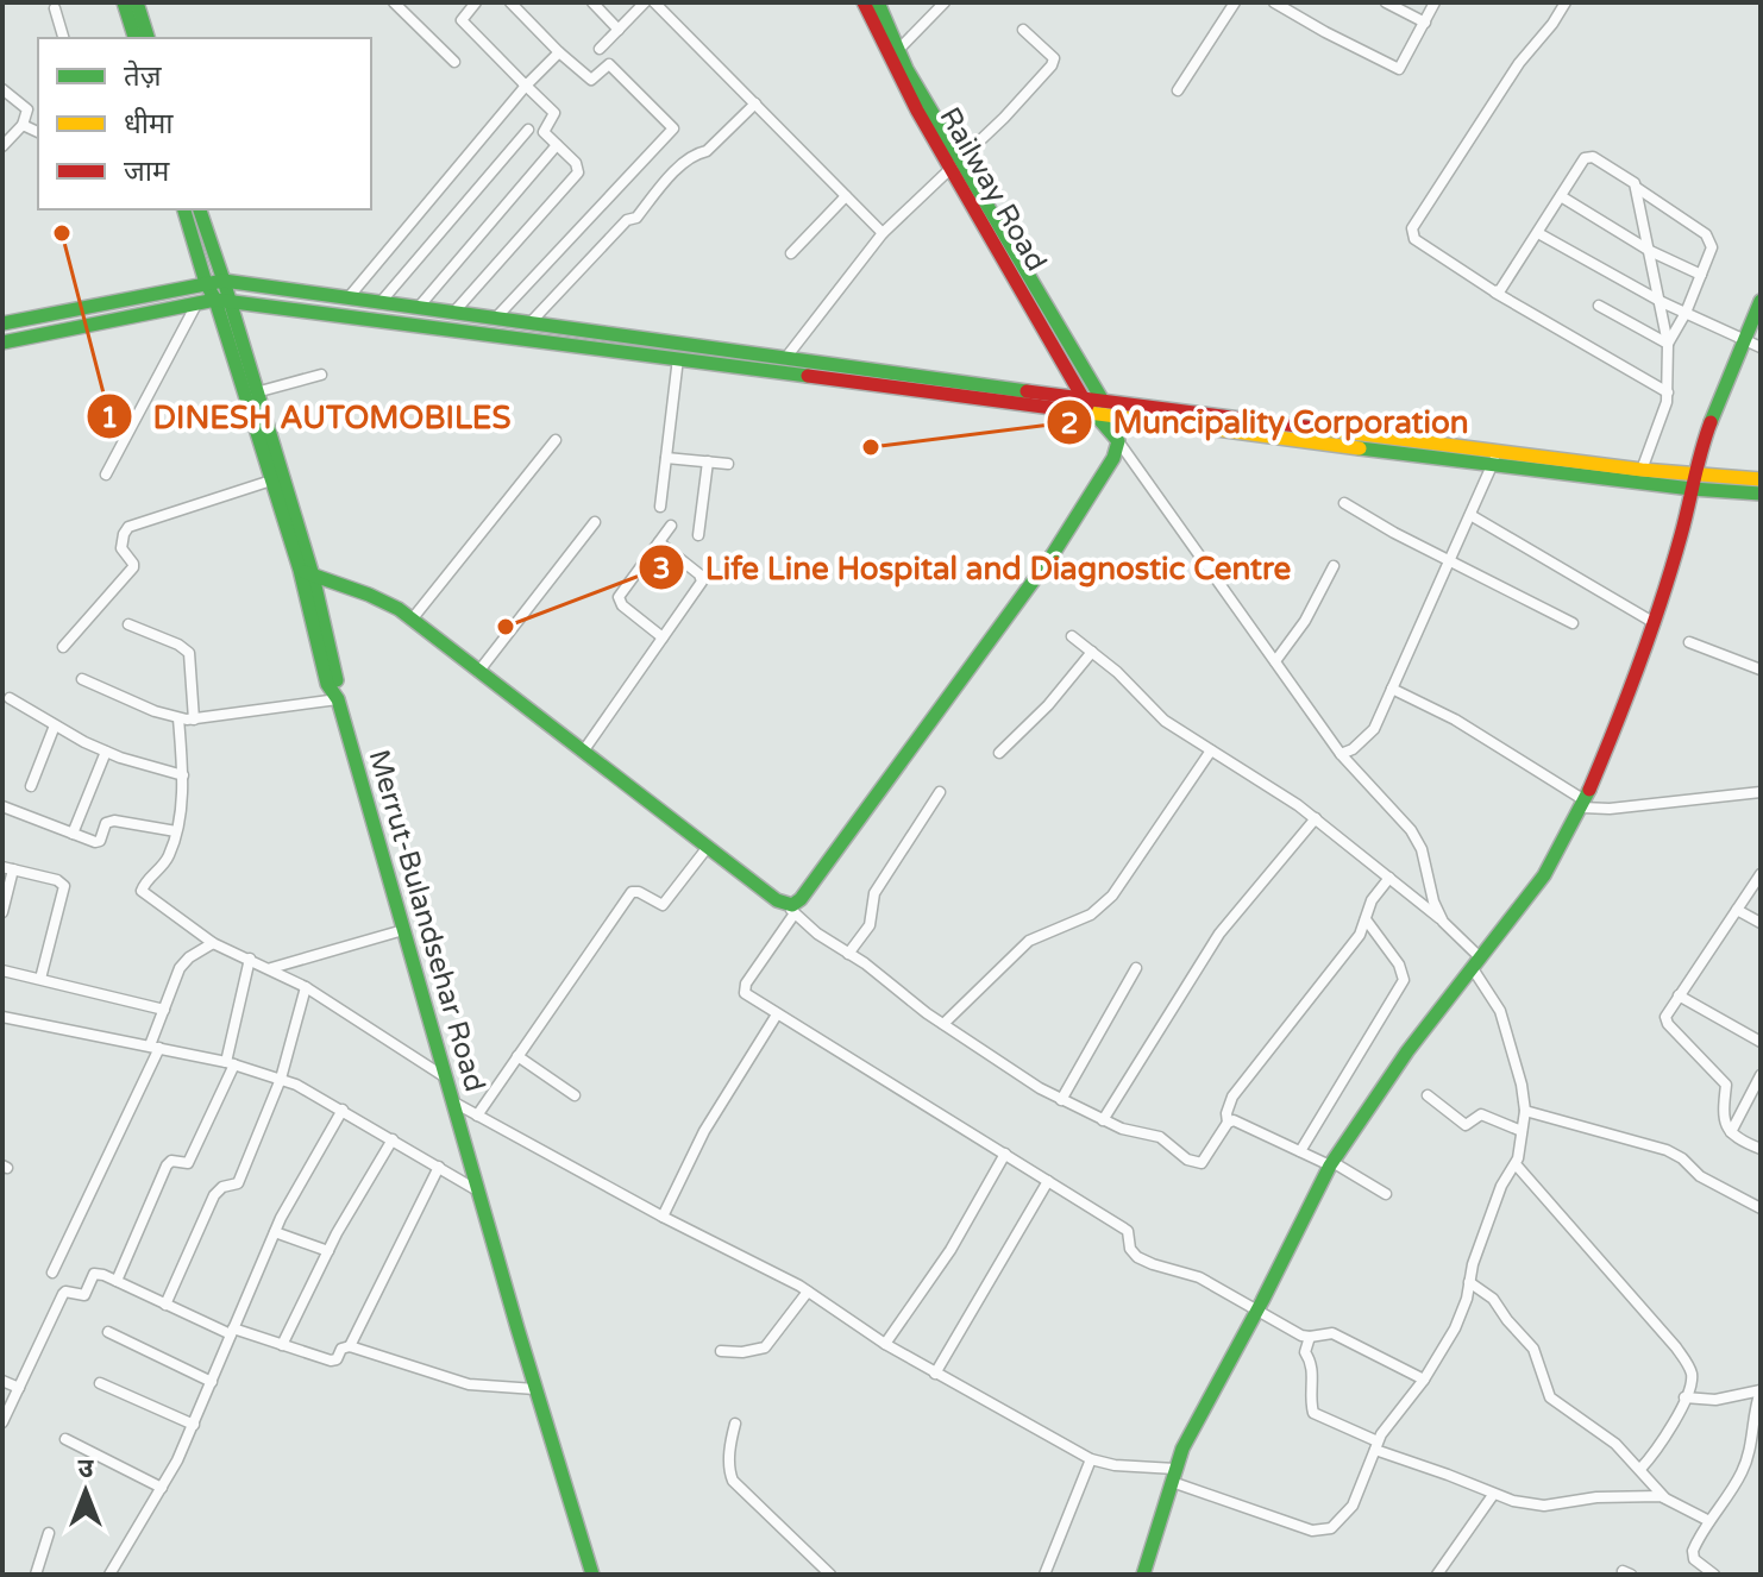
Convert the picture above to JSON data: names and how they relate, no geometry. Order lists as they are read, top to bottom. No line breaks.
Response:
{"streets":{"main road":["Railway Road","Merrut-Bulandsehar Road"]},"places":["DINESH AUTOMOBILES","Muncipality Corporation","Life Line Hospital and Diagnostic Centre"],"legend":["तेज़","धीमा","जाम"],"north":"top"}
